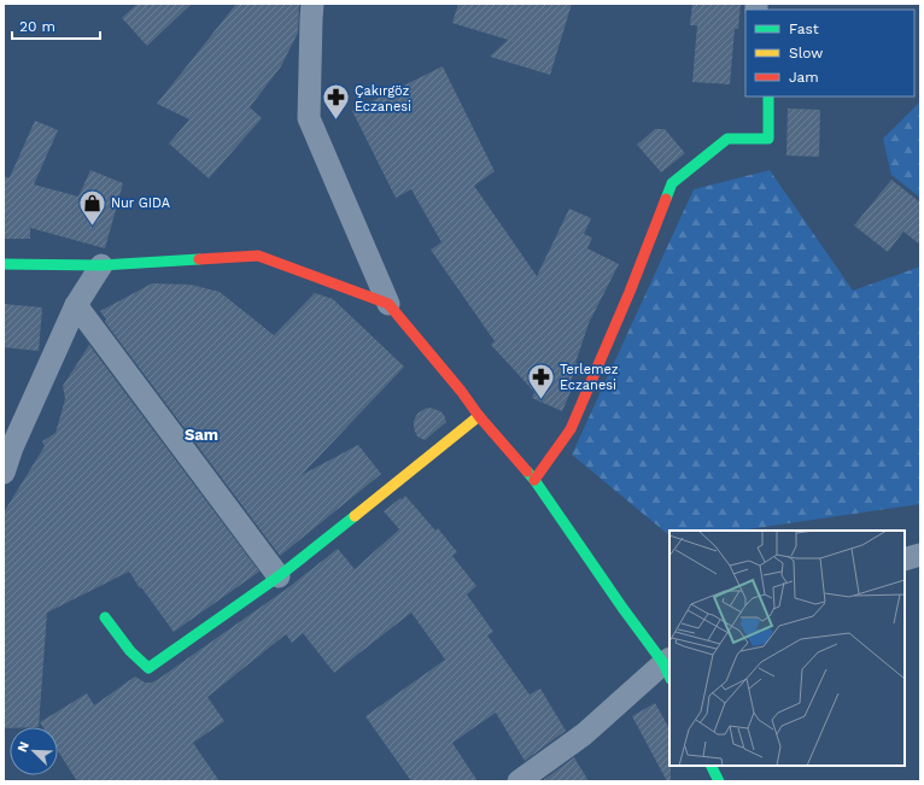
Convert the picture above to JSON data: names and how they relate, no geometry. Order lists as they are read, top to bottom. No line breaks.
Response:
{"districts":["Sam"],"places":{"pharmacy":["Çakırgöz Eczanesi","Terlemez Eczanesi"],"shop":["Nur GIDA"]},"legend":["Fast","Slow","Jam"],"scale_bar":"20 m","north":"top left"}
